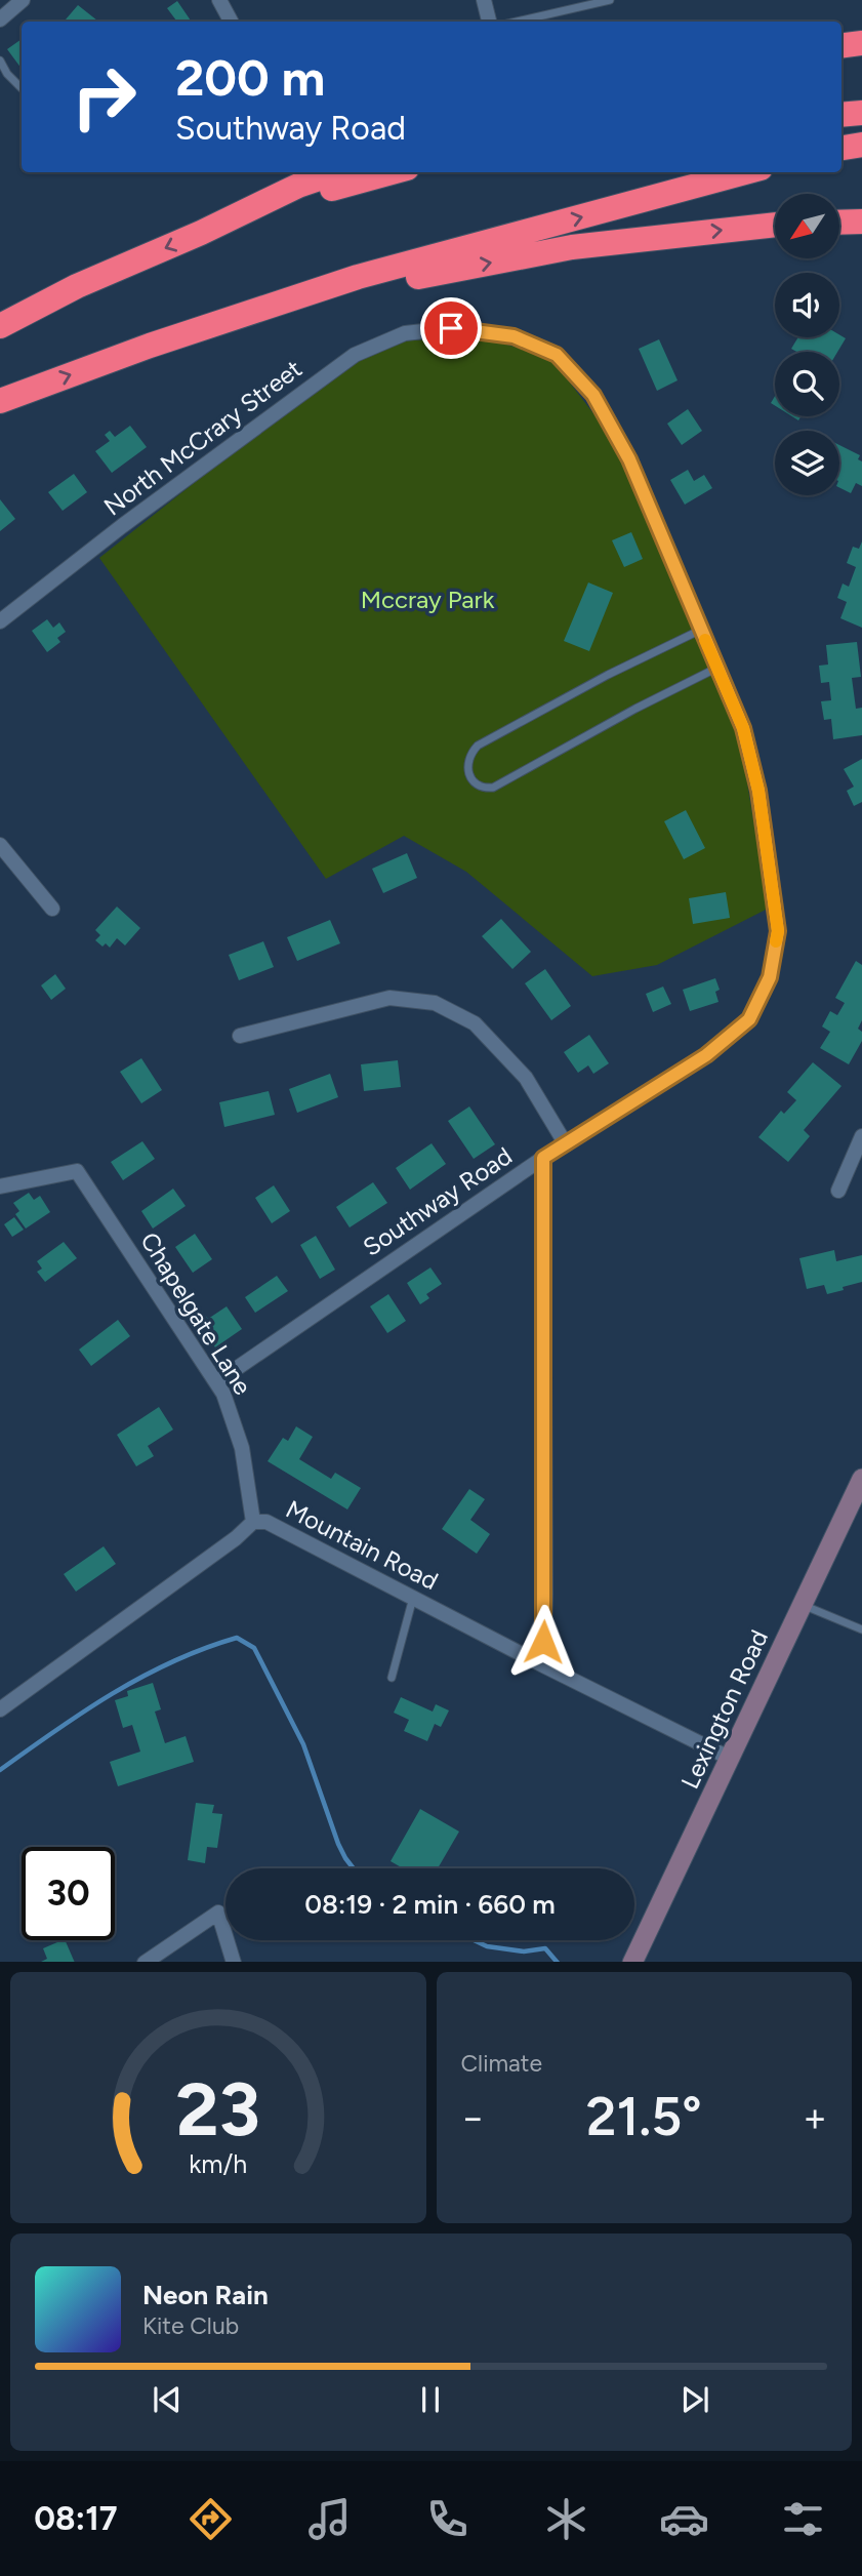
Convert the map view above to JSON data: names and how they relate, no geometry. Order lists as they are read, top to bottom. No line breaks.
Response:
{"streets":{"main road":["Lexington Road"],"street":["North McCrary Street","Southway Road","Chapelgate Lane","Mountain Road"]},"crossings":[["North McCrary Street","Southway Road"],["Southway Road","Chapelgate Lane"],["Chapelgate Lane","Mountain Road"],["Mountain Road","Lexington Road"]],"parks":["Mccray Park"],"north":"bottom left","page":{"turn":["200 m","Southway Road"],"limit":"30","trip":"08:19 · 2 min · 660 m","tile":"Climate","heat":["−","21.5°","+"],"song":["Neon Rain","Kite Club"],"tabs":"08:17","gauge":["23","km/h"]}}
